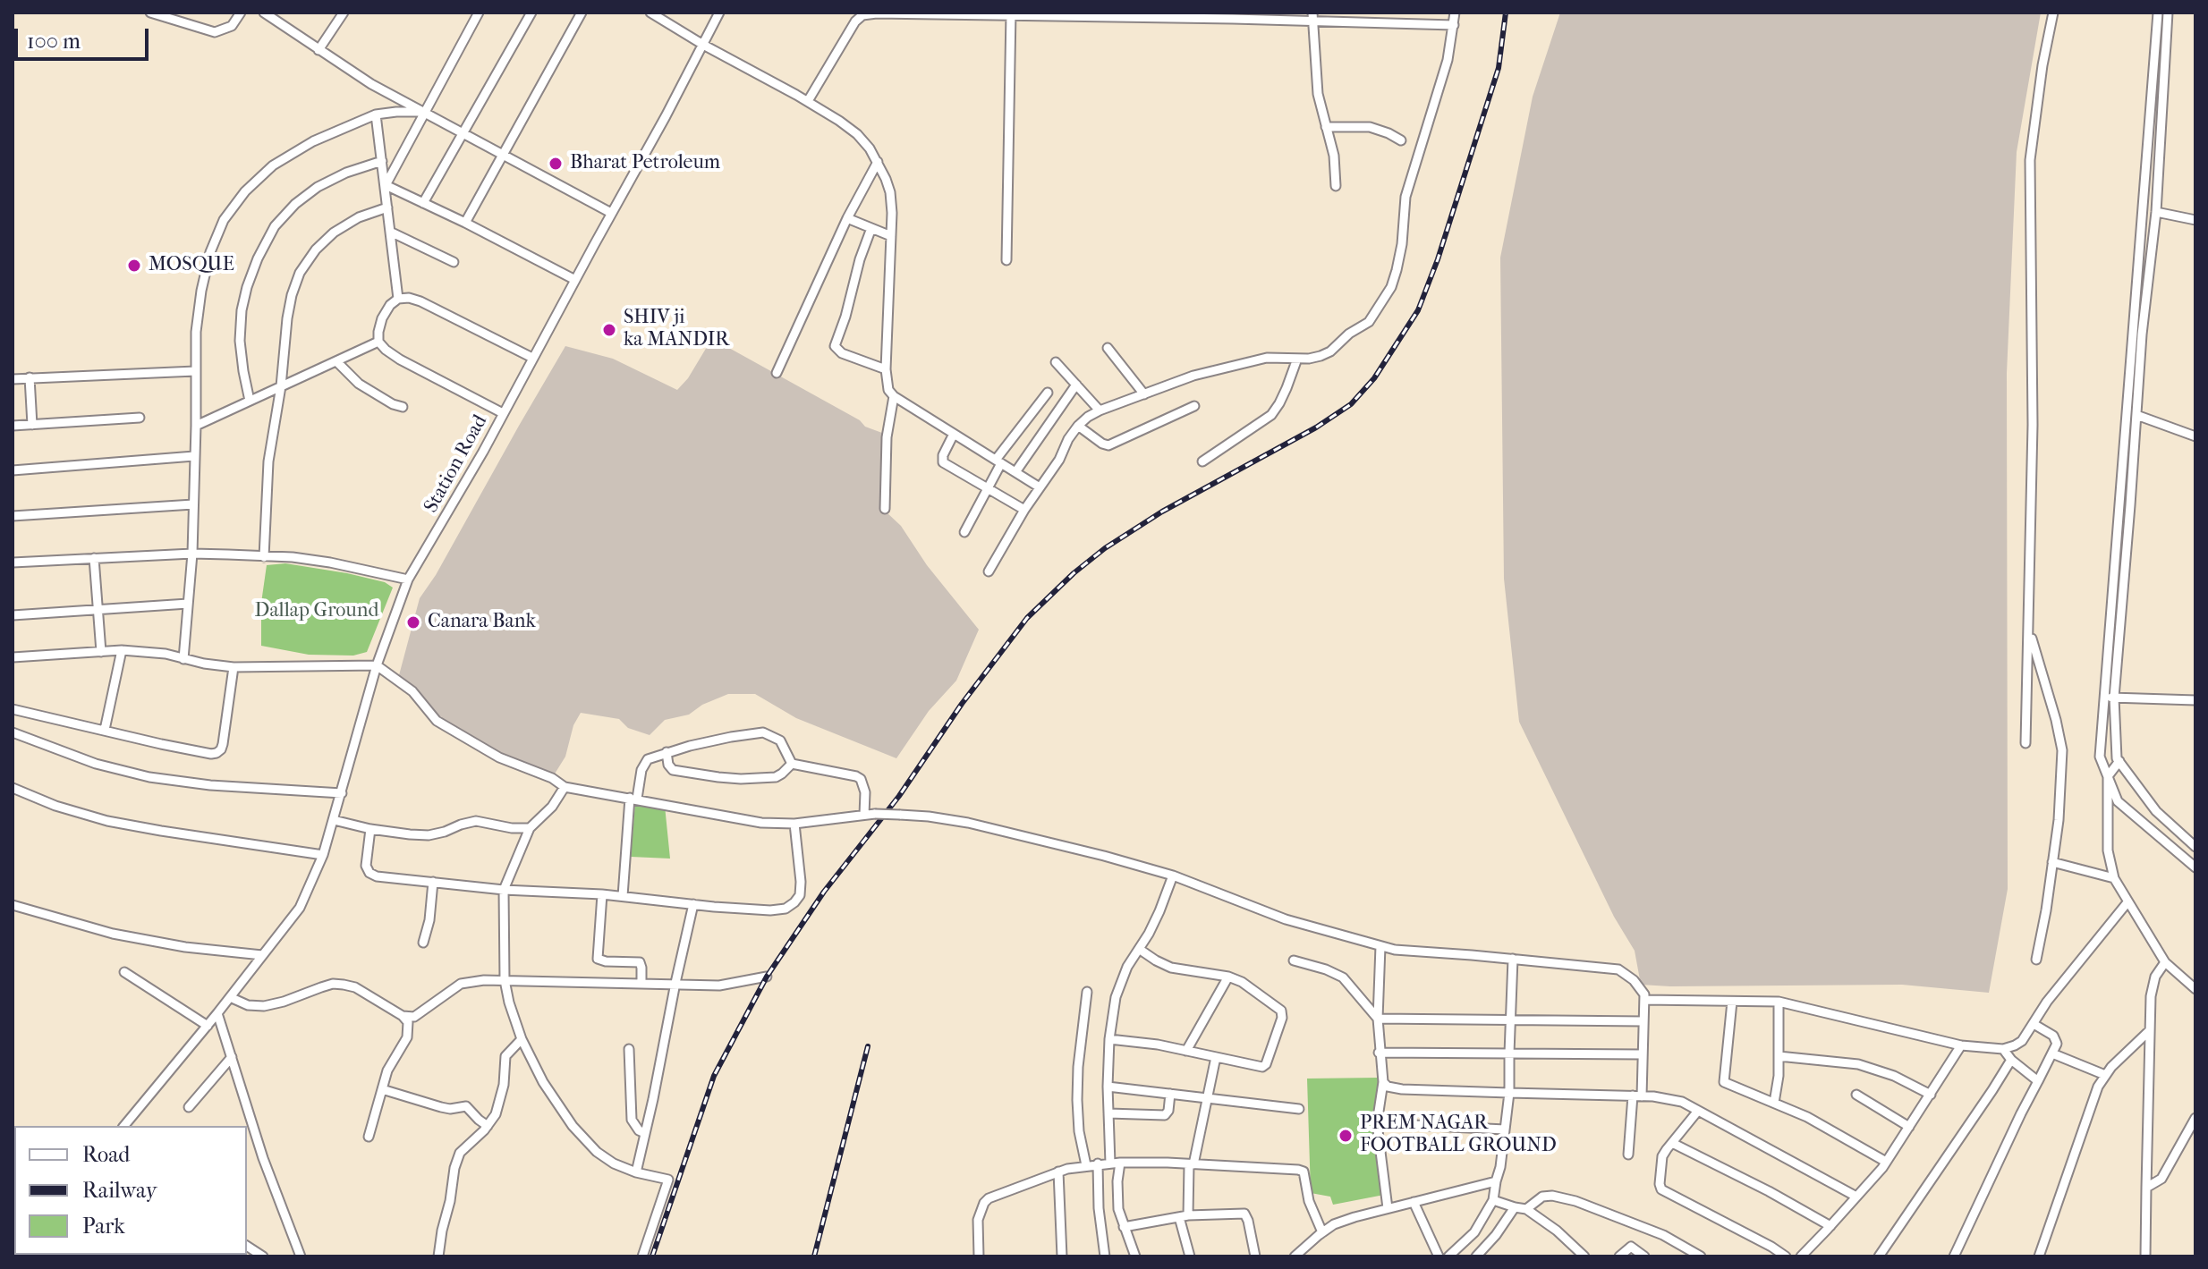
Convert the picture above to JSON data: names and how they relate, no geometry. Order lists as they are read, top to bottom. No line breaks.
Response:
{"streets":{"street":["Station Road"]},"parks":["Dallap Ground"],"places":["Bharat Petroleum","MOSQUE","SHIV ji ka MANDIR","Canara Bank","PREM NAGAR FOOTBALL GROUND"],"legend":["Road","Railway","Park"],"scale_bar":"100 m"}
